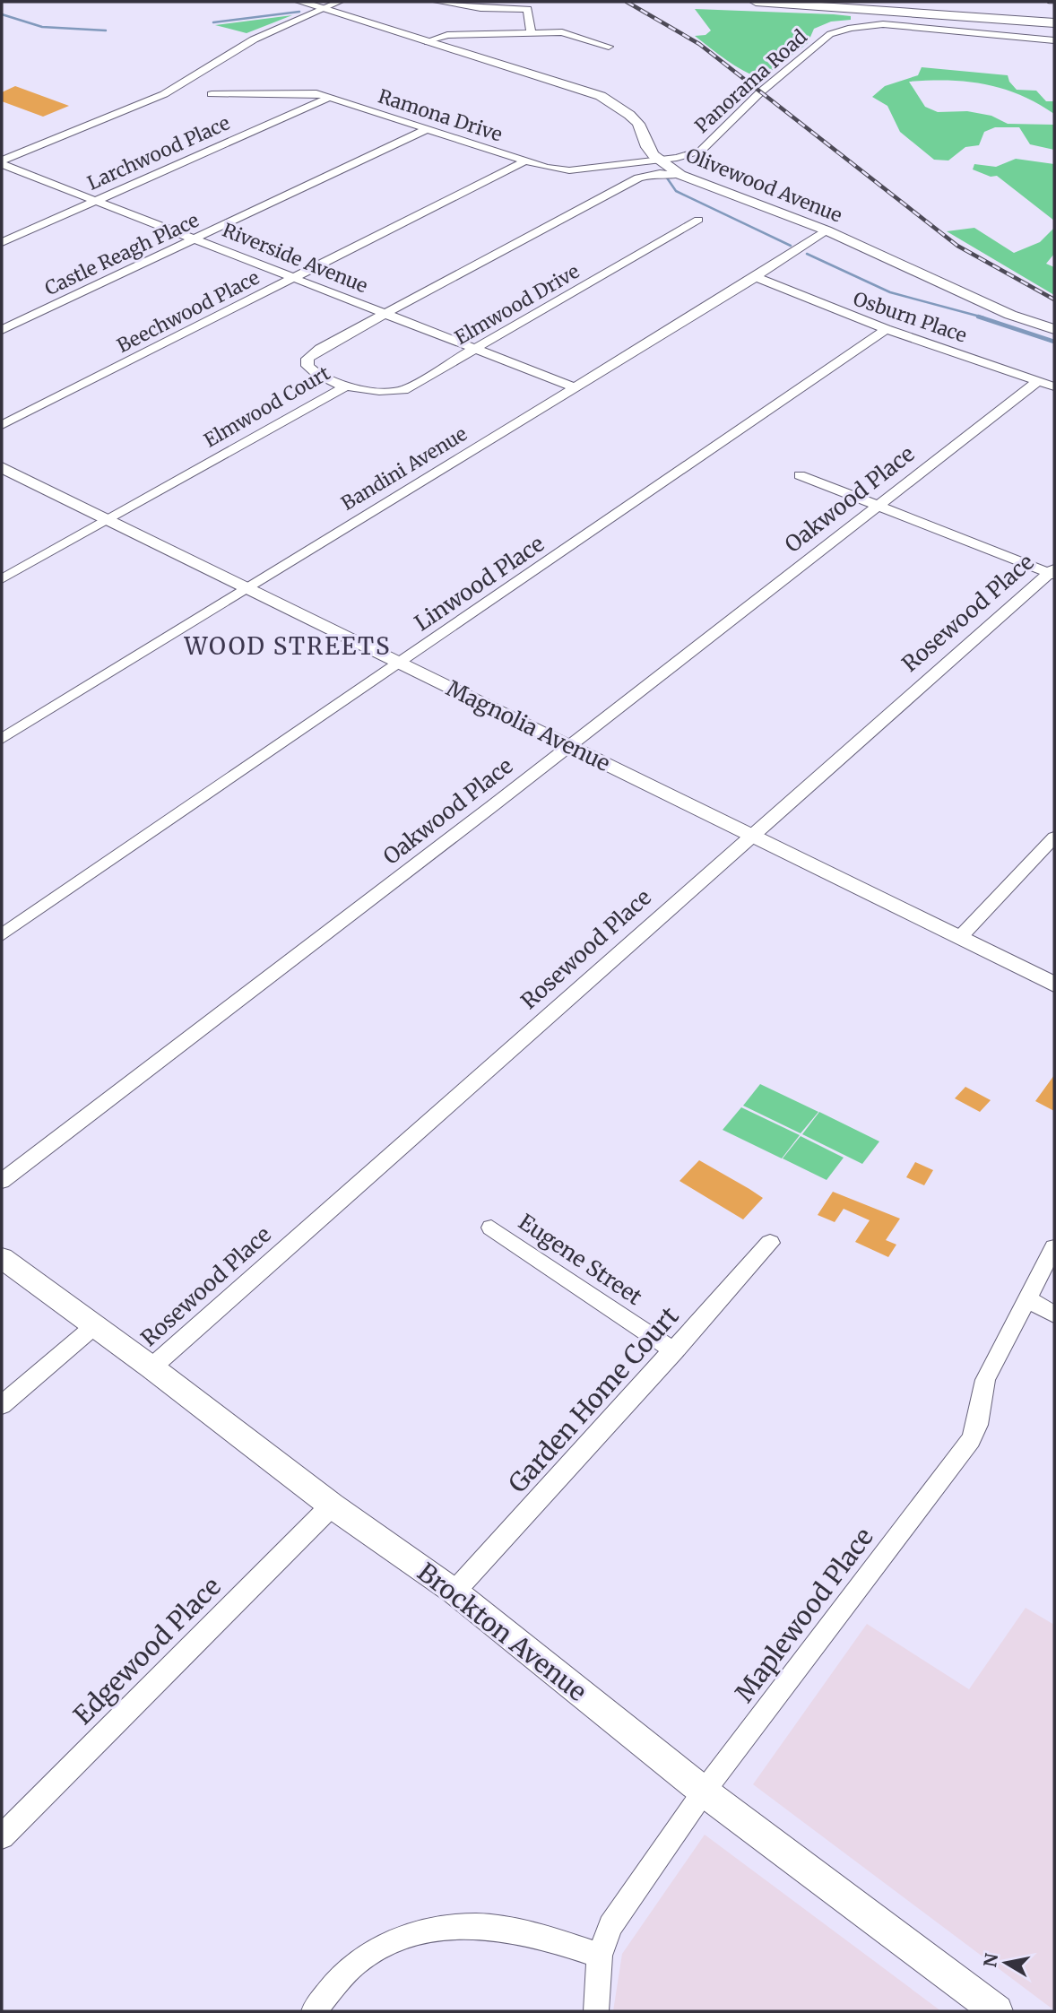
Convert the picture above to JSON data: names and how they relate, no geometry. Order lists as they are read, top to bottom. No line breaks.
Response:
{"streets":{"main road":["Olivewood Avenue","Magnolia Avenue","Brockton Avenue"],"street":["Panorama Road","Ramona Drive","Larchwood Place","Castle Reagh Place","Riverside Avenue","Elmwood Drive","Beechwood Place","Osburn Place","Elmwood Court","Bandini Avenue","Oakwood Place","Linwood Place","Rosewood Place","Eugene Street","Garden Home Court","Maplewood Place","Edgewood Place"]},"crossings":[["Panorama Road","Ramona Drive"],["Panorama Road","Olivewood Avenue"],["Ramona Drive","Larchwood Place"],["Ramona Drive","Olivewood Avenue"],["Ramona Drive","Castle Reagh Place"],["Ramona Drive","Beechwood Place"],["Larchwood Place","Riverside Avenue"],["Olivewood Avenue","Bandini Avenue"],["Castle Reagh Place","Riverside Avenue"],["Riverside Avenue","Elmwood Drive"],["Riverside Avenue","Beechwood Place"],["Riverside Avenue","Elmwood Court"],["Riverside Avenue","Bandini Avenue"],["Elmwood Drive","Elmwood Court"],["Osburn Place","Bandini Avenue"],["Osburn Place","Oakwood Place"],["Osburn Place","Linwood Place"],["Elmwood Court","Magnolia Avenue"],["Bandini Avenue","Magnolia Avenue"],["Oakwood Place","Magnolia Avenue"],["Linwood Place","Magnolia Avenue"],["Rosewood Place","Magnolia Avenue"],["Rosewood Place","Brockton Avenue"],["Eugene Street","Garden Home Court"],["Garden Home Court","Brockton Avenue"],["Maplewood Place","Brockton Avenue"],["Brockton Avenue","Edgewood Place"]],"districts":["WOOD STREETS"],"north":"left"}
